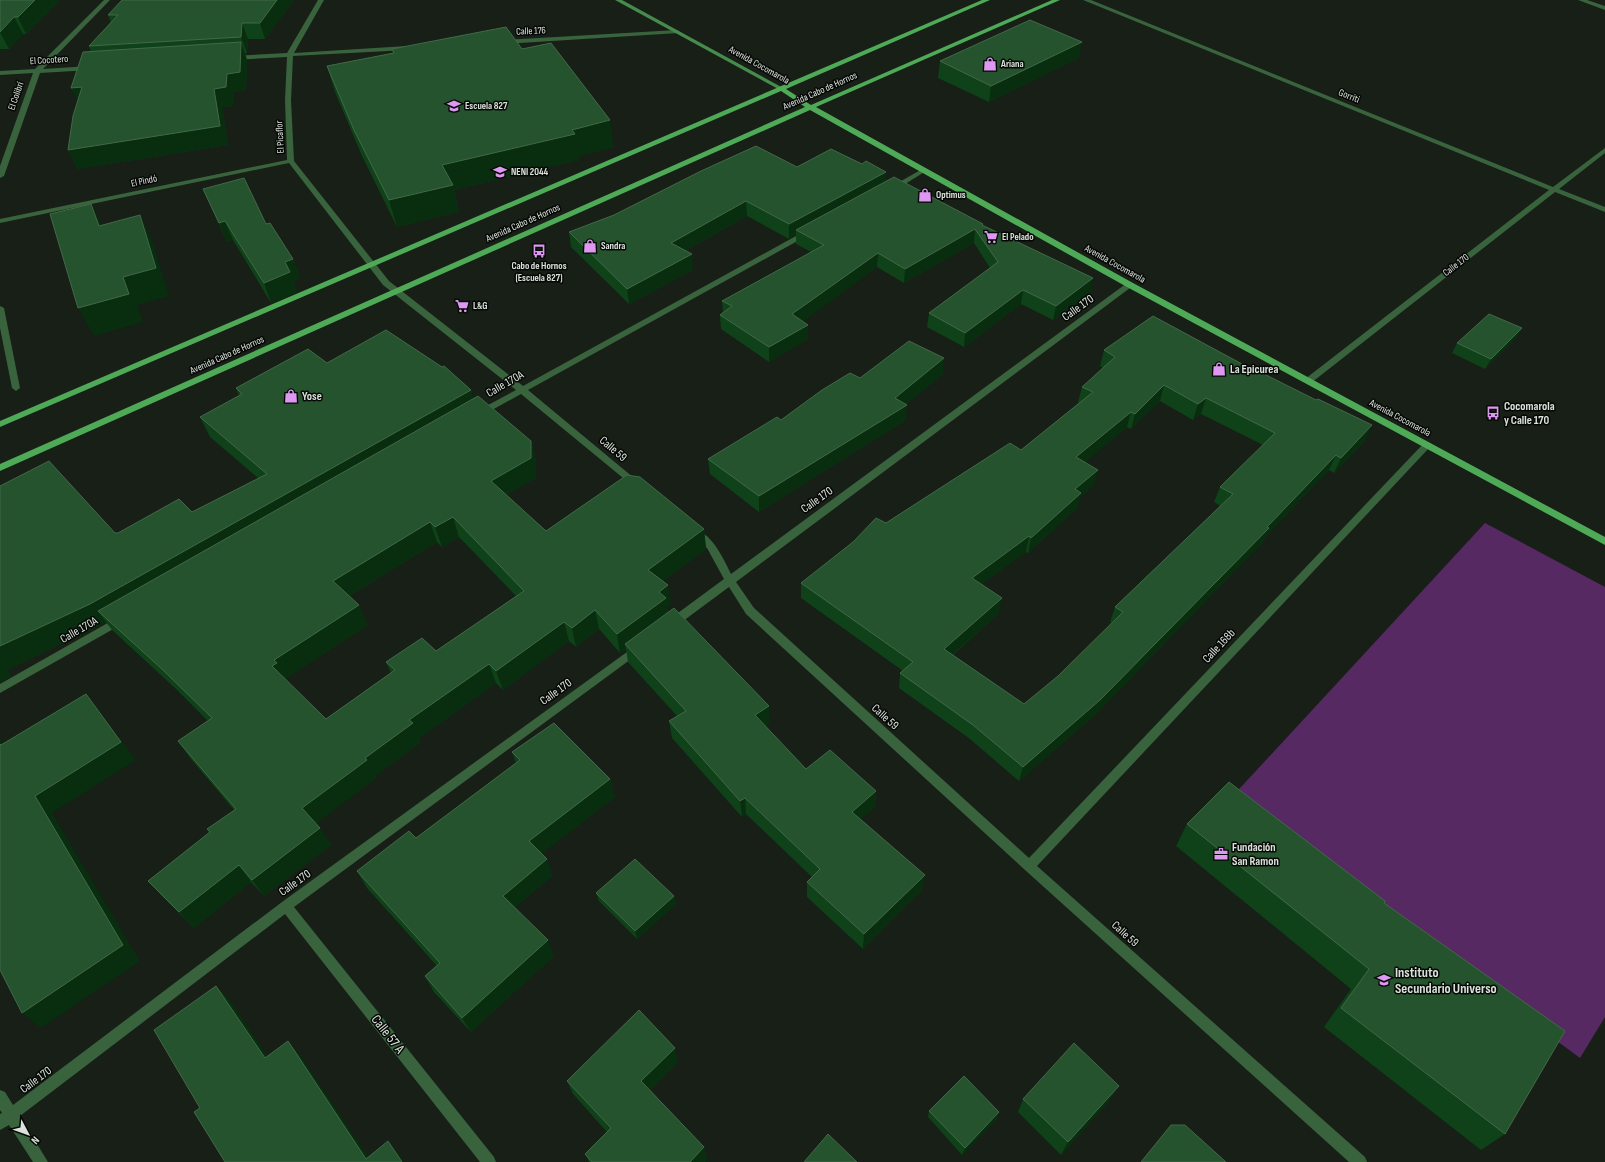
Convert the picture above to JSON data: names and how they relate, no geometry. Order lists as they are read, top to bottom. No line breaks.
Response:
{"streets":{"main road":["Avenida Cocomarola","Avenida Cabo de Hornos"],"street":["Calle 176","El Cocotero","El Colibrí","Gorriti","El Picaflor","El Pindó","Calle 170","Calle 170A","Calle 59","Calle 168b","Calle 57 A"]},"crossings":[["Calle 176","Avenida Cocomarola"],["El Cocotero","El Colibrí"],["Avenida Cocomarola","Avenida Cabo de Hornos"],["Avenida Cocomarola","Calle 170"],["Avenida Cocomarola","Calle 168b"],["Avenida Cabo de Hornos","El Picaflor"],["Avenida Cabo de Hornos","Calle 59"],["Gorriti","Calle 170"],["El Picaflor","El Pindó"],["El Picaflor","Calle 59"],["Calle 170","Calle 59"],["Calle 170","Calle 57 A"],["Calle 170A","Calle 59"],["Calle 59","Calle 168b"]],"places":{"shop":["Ariana","Optimus","Sandra","La Epicurea","Yose"],"school or university":["Escuela 827","NENI 2044","Instituto Secundario Universo"],"supermarket":["El Pelado","L&G"],"bus stop":["Cabo de Hornos (Escuela 827)","Cocomarola y Calle 170"],"office":["Fundación San Ramon"]},"north":"bottom right"}
